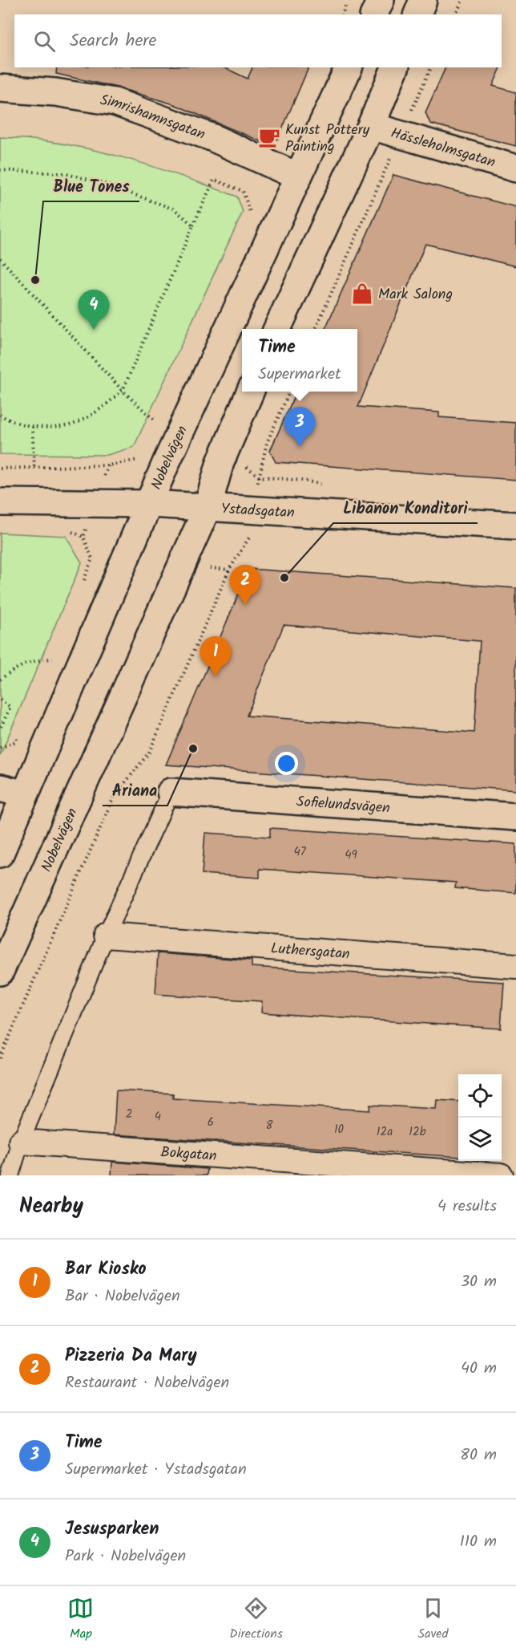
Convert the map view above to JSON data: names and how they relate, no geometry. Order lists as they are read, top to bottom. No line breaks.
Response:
{"streets":{"main road":["Simrishamnsgatan","Hässleholmsgatan","Nobelvägen","Ystadsgatan","Sofielundsvägen"],"street":["Luthersgatan","Bokgatan"]},"crossings":[["Simrishamnsgatan","Nobelvägen"],["Nobelvägen","Ystadsgatan"]],"places":{"cafe":["Kunst Pottery Painting"],"other":["Blue Tones","Libanon Konditori","Ariana"],"shop":["Mark Salong"]},"house_numbers":["47","49","2","4","6","8","10","12a","12b"],"page":{"search":"Search here","pins":["4","3","2","1"],"popup":["Time","Supermarket"],"heading":["Nearby","4 results"],"list":[{"mark":"1","name":"Bar Kiosko","note":"Bar · Nobelvägen","value":"30 m"},{"mark":"2","name":"Pizzeria Da Mary","note":"Restaurant · Nobelvägen","value":"40 m"},{"mark":"3","name":"Time","note":"Supermarket · Ystadsgatan","value":"80 m"},{"mark":"4","name":"Jesusparken","note":"Park · Nobelvägen","value":"110 m"}],"nav":["Map","Directions","Saved"]}}
